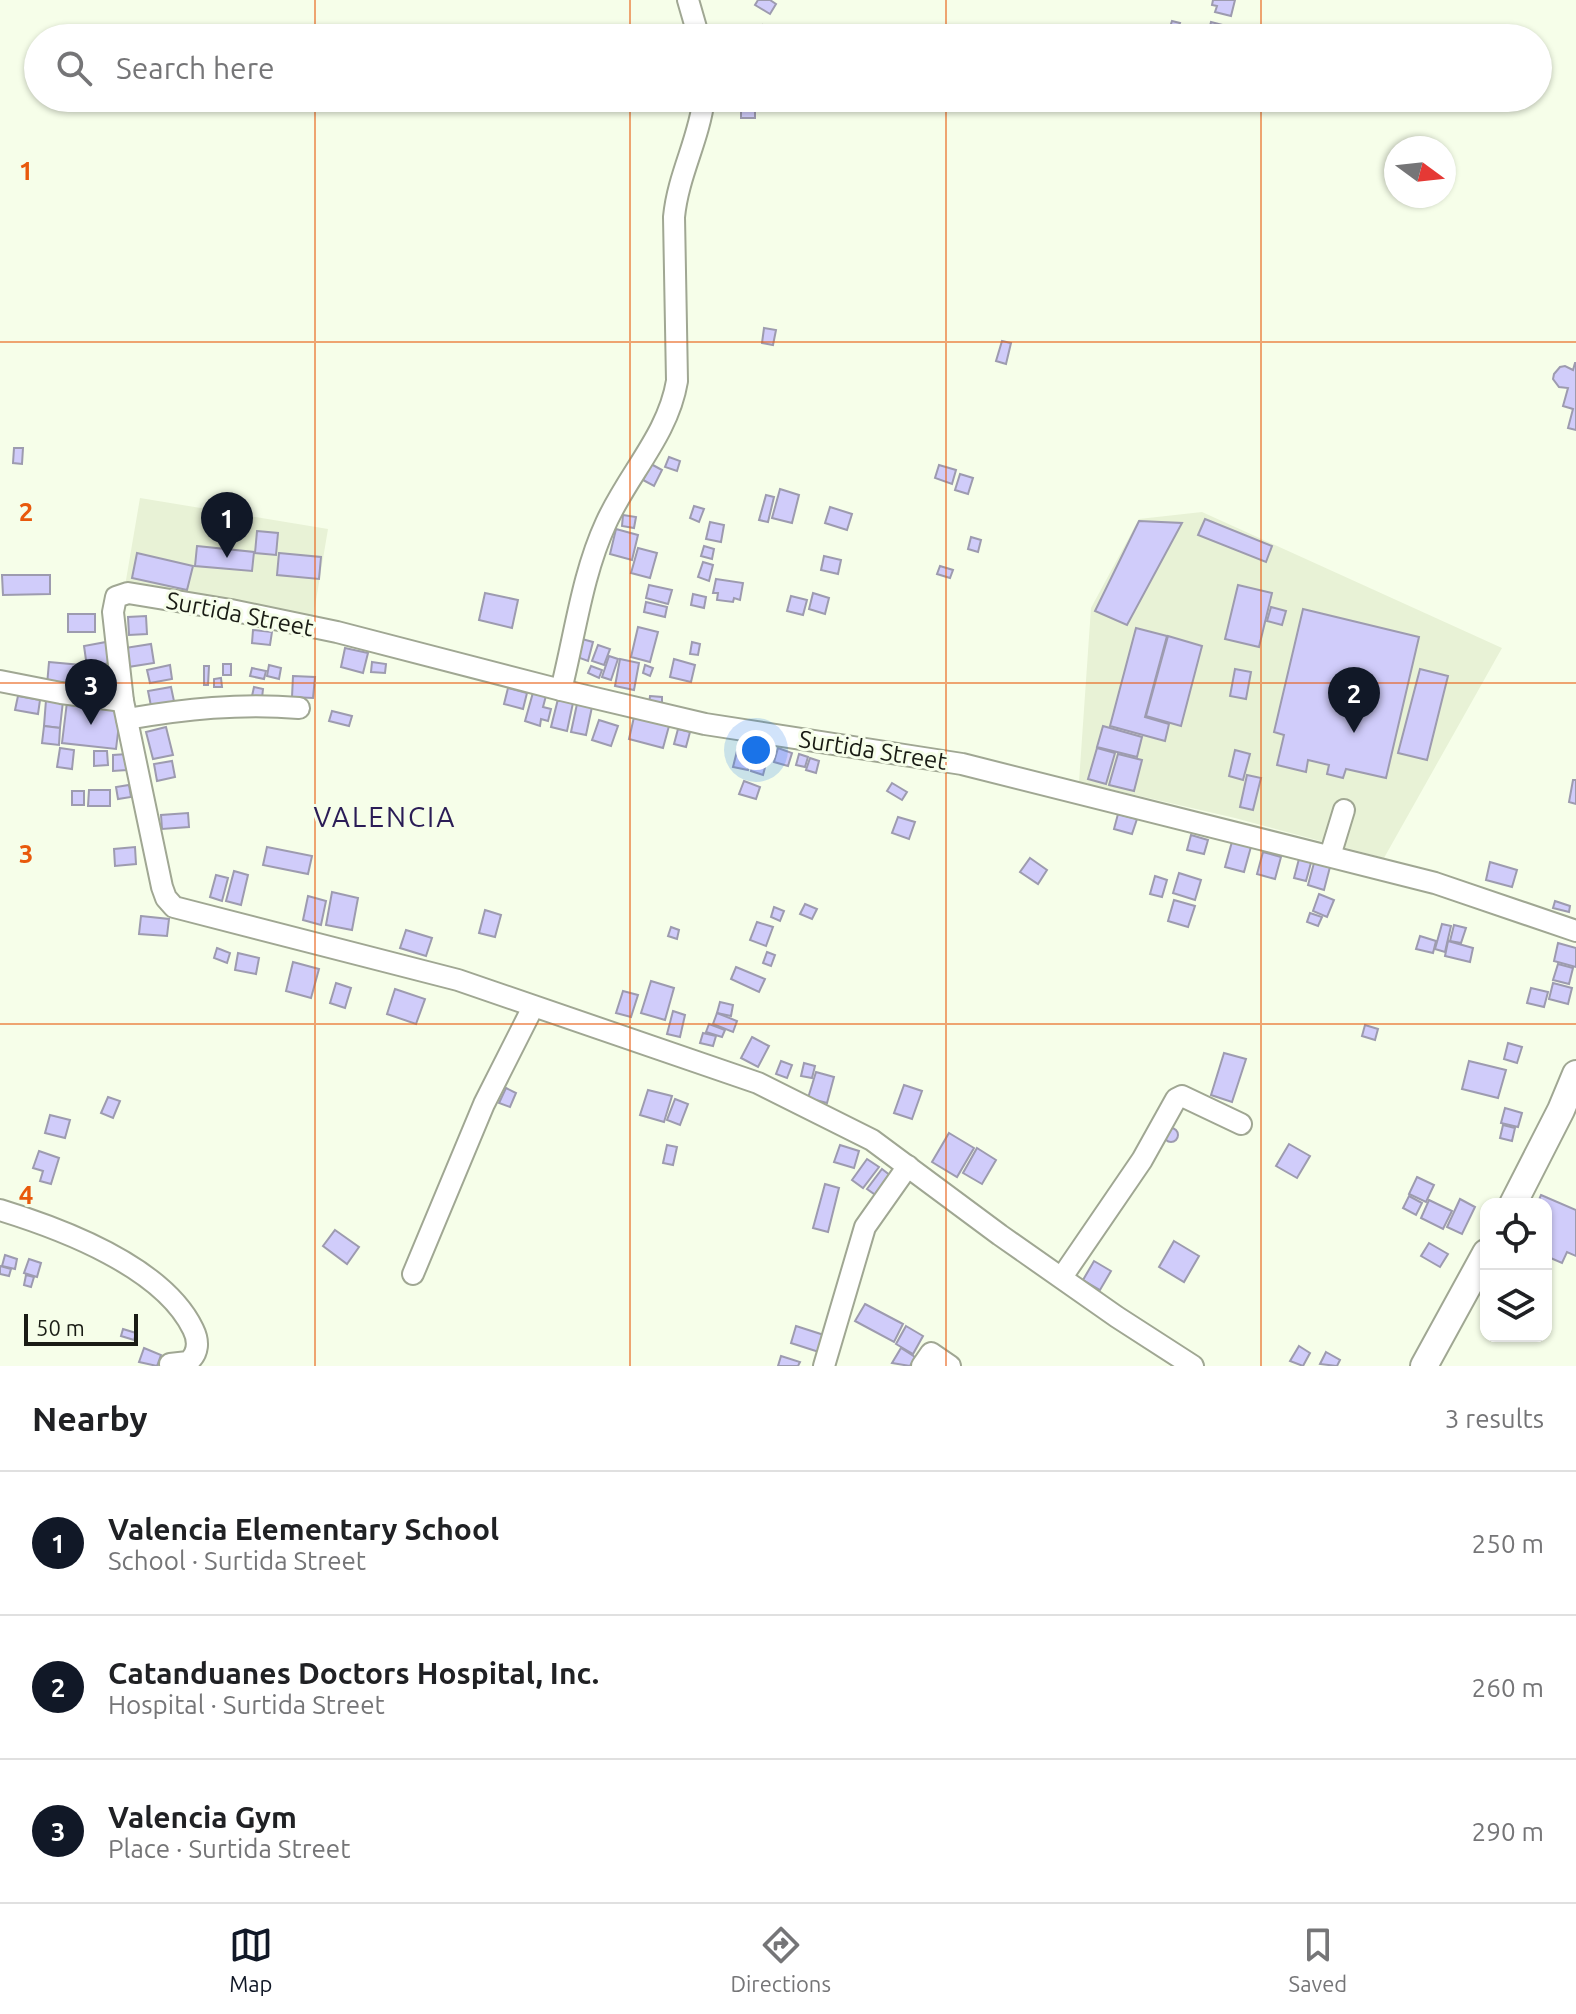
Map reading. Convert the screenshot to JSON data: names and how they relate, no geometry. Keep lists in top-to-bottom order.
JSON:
{
  "streets": {
    "street": ["Surtida Street"]
  },
  "districts": ["VALENCIA"],
  "scale_bar": "50 m",
  "north": "right",
  "page": {
    "search": "Search here",
    "pins": ["1", "3", "2"],
    "scale": "50 m",
    "heading": ["Nearby", "3 results"],
    "list": [
      {
        "mark": "1",
        "name": "Valencia Elementary School",
        "note": "School · Surtida Street",
        "value": "250 m"
      },
      {
        "mark": "2",
        "name": "Catanduanes Doctors Hospital, Inc.",
        "note": "Hospital · Surtida Street",
        "value": "260 m"
      },
      {
        "mark": "3",
        "name": "Valencia Gym",
        "note": "Place · Surtida Street",
        "value": "290 m"
      }
    ],
    "nav": ["Map", "Directions", "Saved"]
  },
  "grid": {
    "rows": [
      "1",
      "2",
      "3",
      "4"
    ]
  }
}
